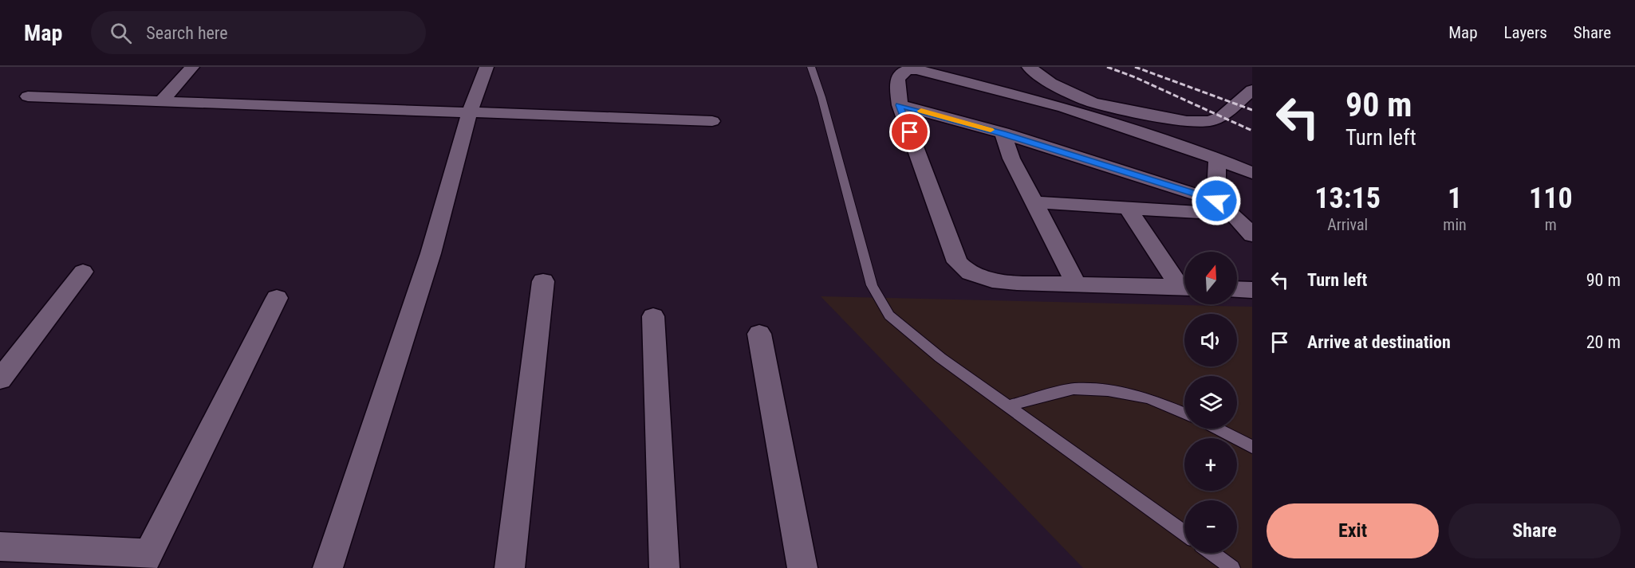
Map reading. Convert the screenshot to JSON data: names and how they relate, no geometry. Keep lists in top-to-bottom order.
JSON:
{
  "north": "top",
  "page": {
    "header": "Map",
    "search": "Search here",
    "nav": ["Map", "Layers", "Share"],
    "turn": ["90 m", "Turn left"],
    "eta": [
      "13:15",
      "Arrival",
      "1",
      "min",
      "110",
      "m"
    ],
    "list": [
      {
        "name": "Turn left",
        "value": "90 m"
      },
      {
        "name": "Arrive at destination",
        "value": "20 m"
      }
    ],
    "map_buttons": ["+", "−"],
    "buttons": ["Exit", "Share"]
  }
}
